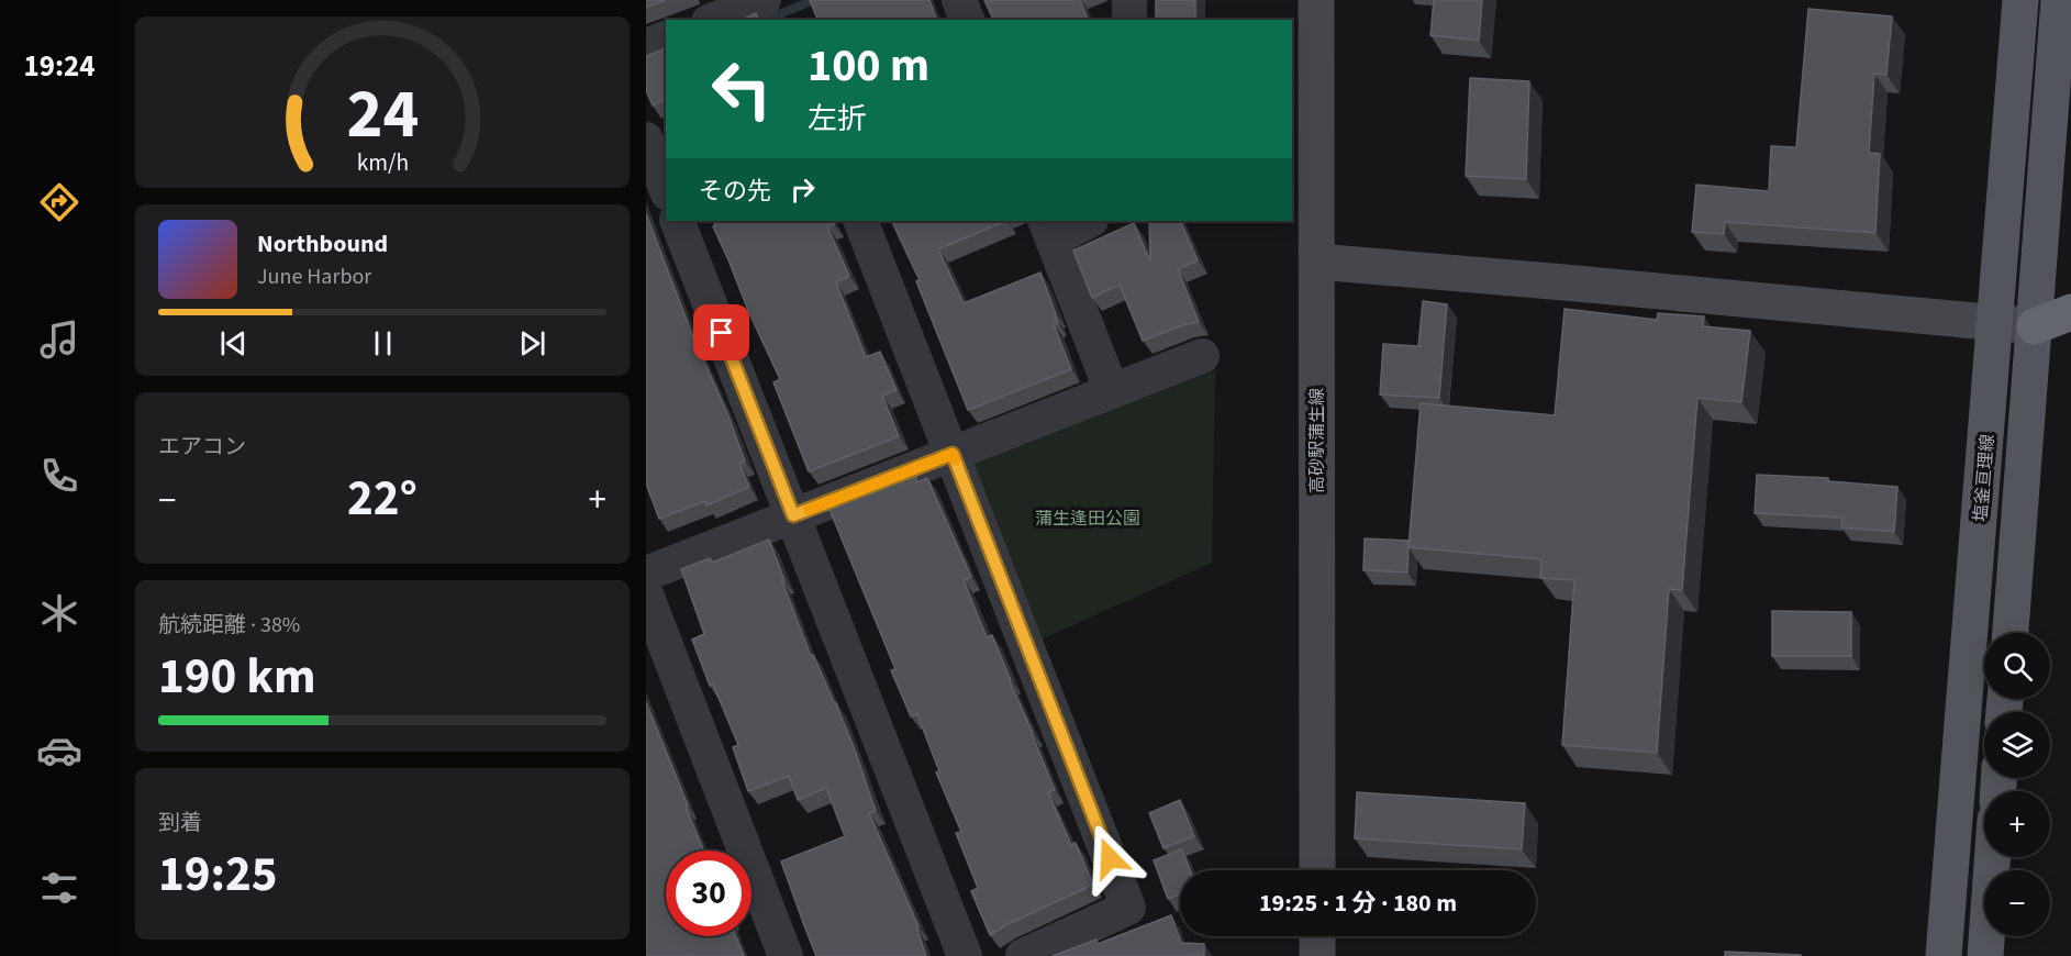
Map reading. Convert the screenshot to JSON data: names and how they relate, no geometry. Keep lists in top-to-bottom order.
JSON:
{
  "streets": {
    "main road": ["塩釜亘理線"],
    "street": ["高砂駅蒲生線"]
  },
  "parks": ["蒲生逢田公園"],
  "page": {
    "tabs": "19:24",
    "turn": ["100 m", "左折"],
    "then": "その先",
    "song": ["Northbound", "June Harbor"],
    "tile": [
      "エアコン",
      ["航続距離 · 38%", "190 km"],
      ["到着", "19:25"]
    ],
    "heat": ["−", "22°", "+"],
    "map_buttons": ["+", "−"],
    "limit": "30",
    "trip": "19:25 · 1 分 · 180 m",
    "gauge": ["24", "km/h"]
  }
}
